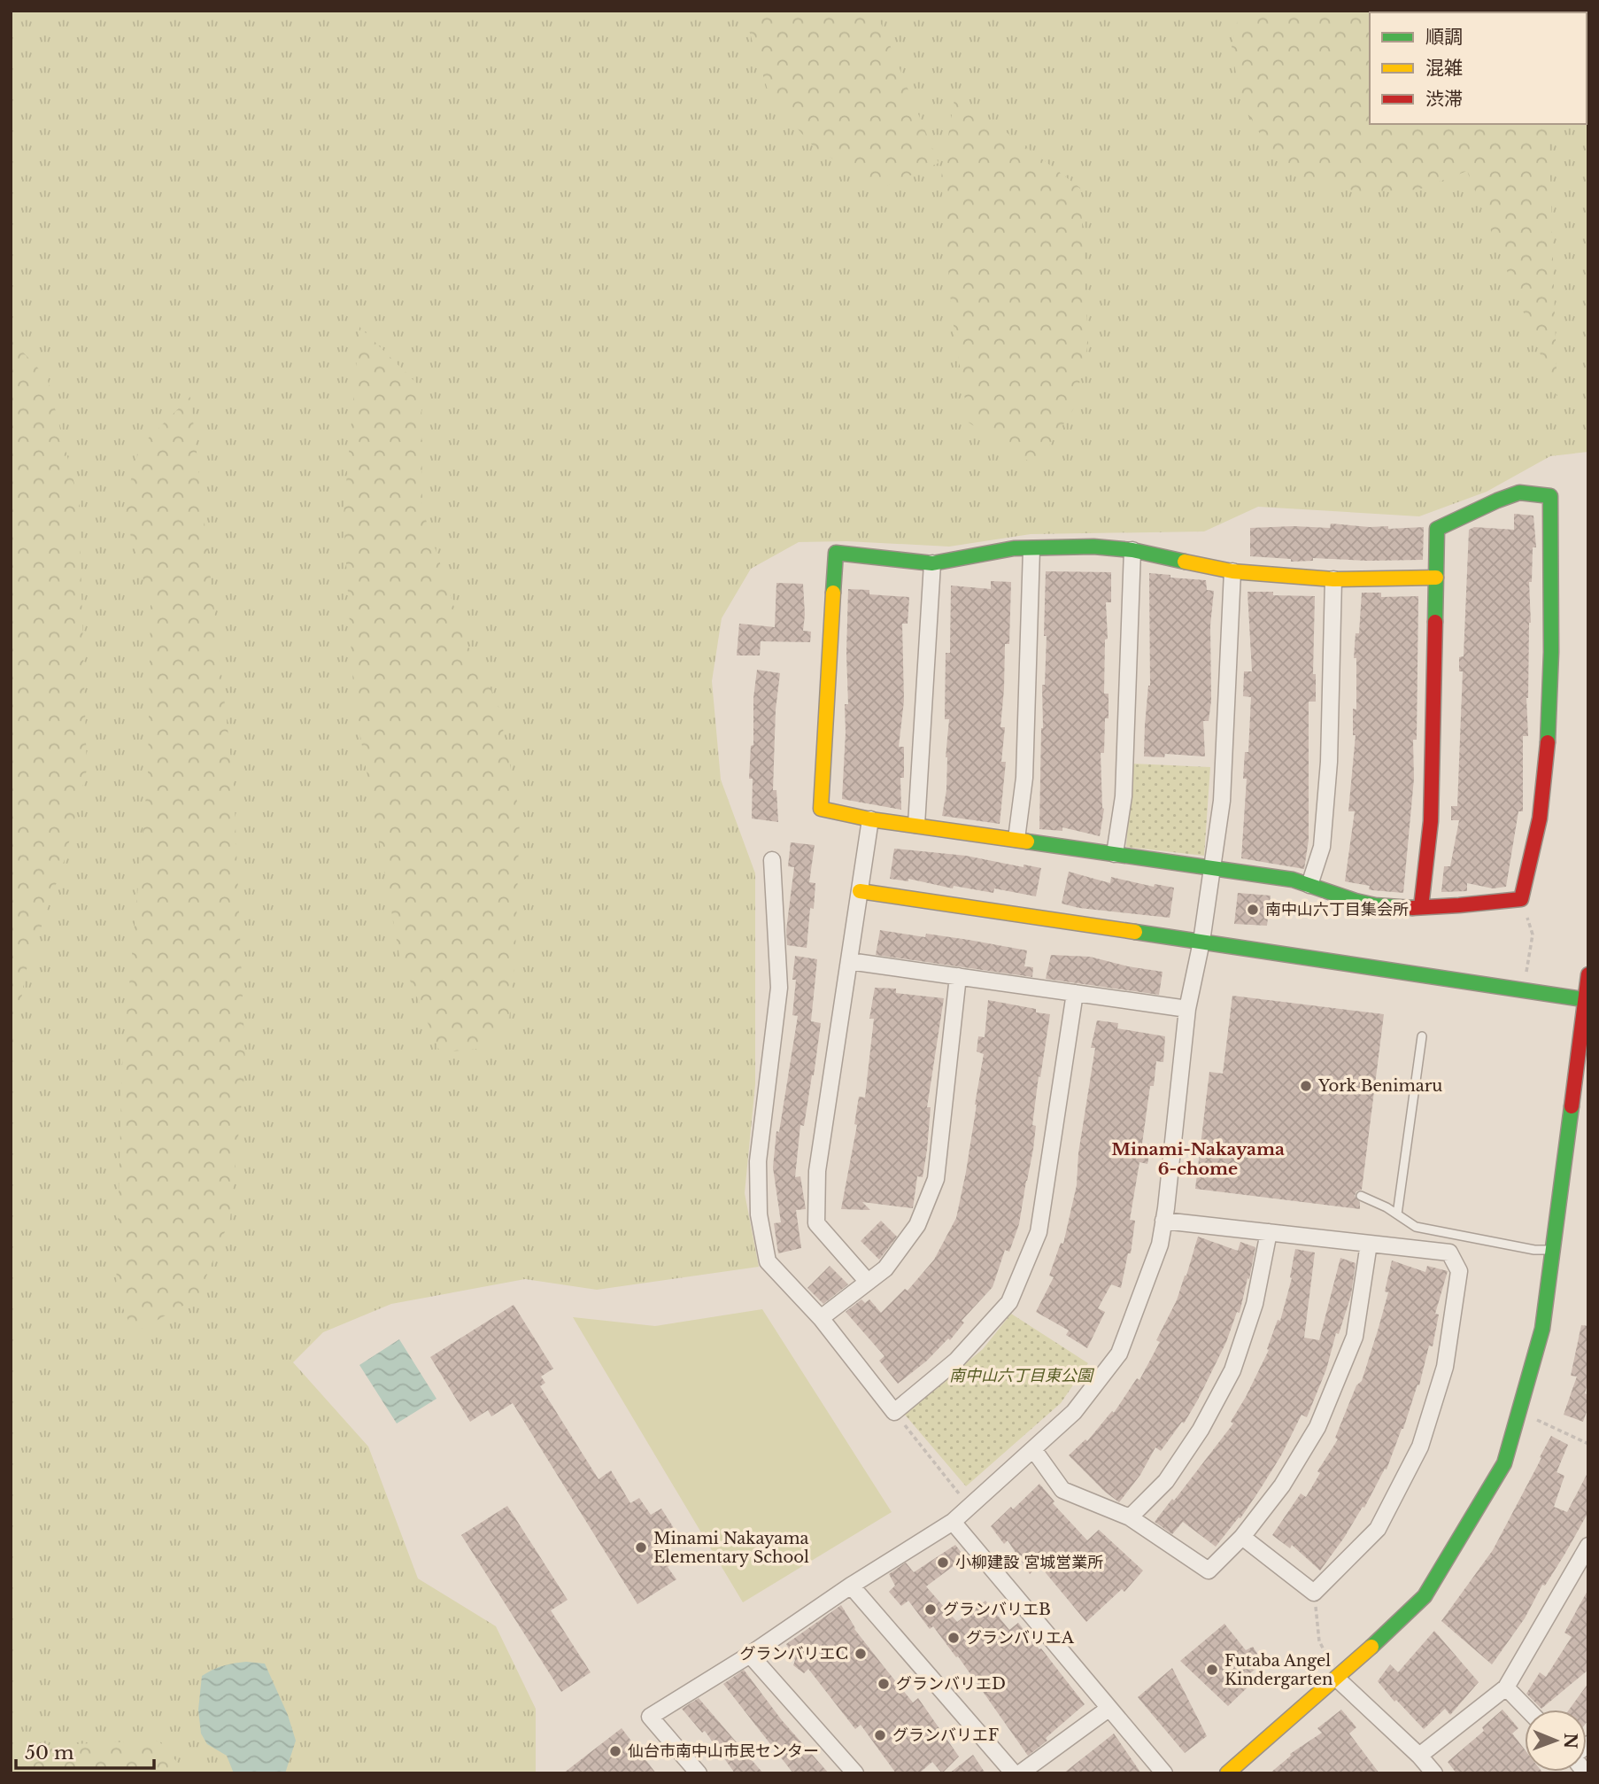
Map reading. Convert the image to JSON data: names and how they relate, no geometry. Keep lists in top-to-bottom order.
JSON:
{
  "districts": ["Minami-Nakayama 6-chome"],
  "parks": ["南中山六丁目東公園"],
  "places": [
    "南中山六丁目集会所",
    "York Benimaru",
    "Minami Nakayama Elementary School",
    "小柳建設 宮城営業所",
    "グランバリエB",
    "グランバリエA",
    "グランバリエC",
    "Futaba Angel Kindergarten",
    "グランバリエD",
    "グランバリエF",
    "仙台市南中山市民センター"
  ],
  "legend": ["順調", "混雑", "渋滞"],
  "scale_bar": "50 m",
  "north": "right"
}
